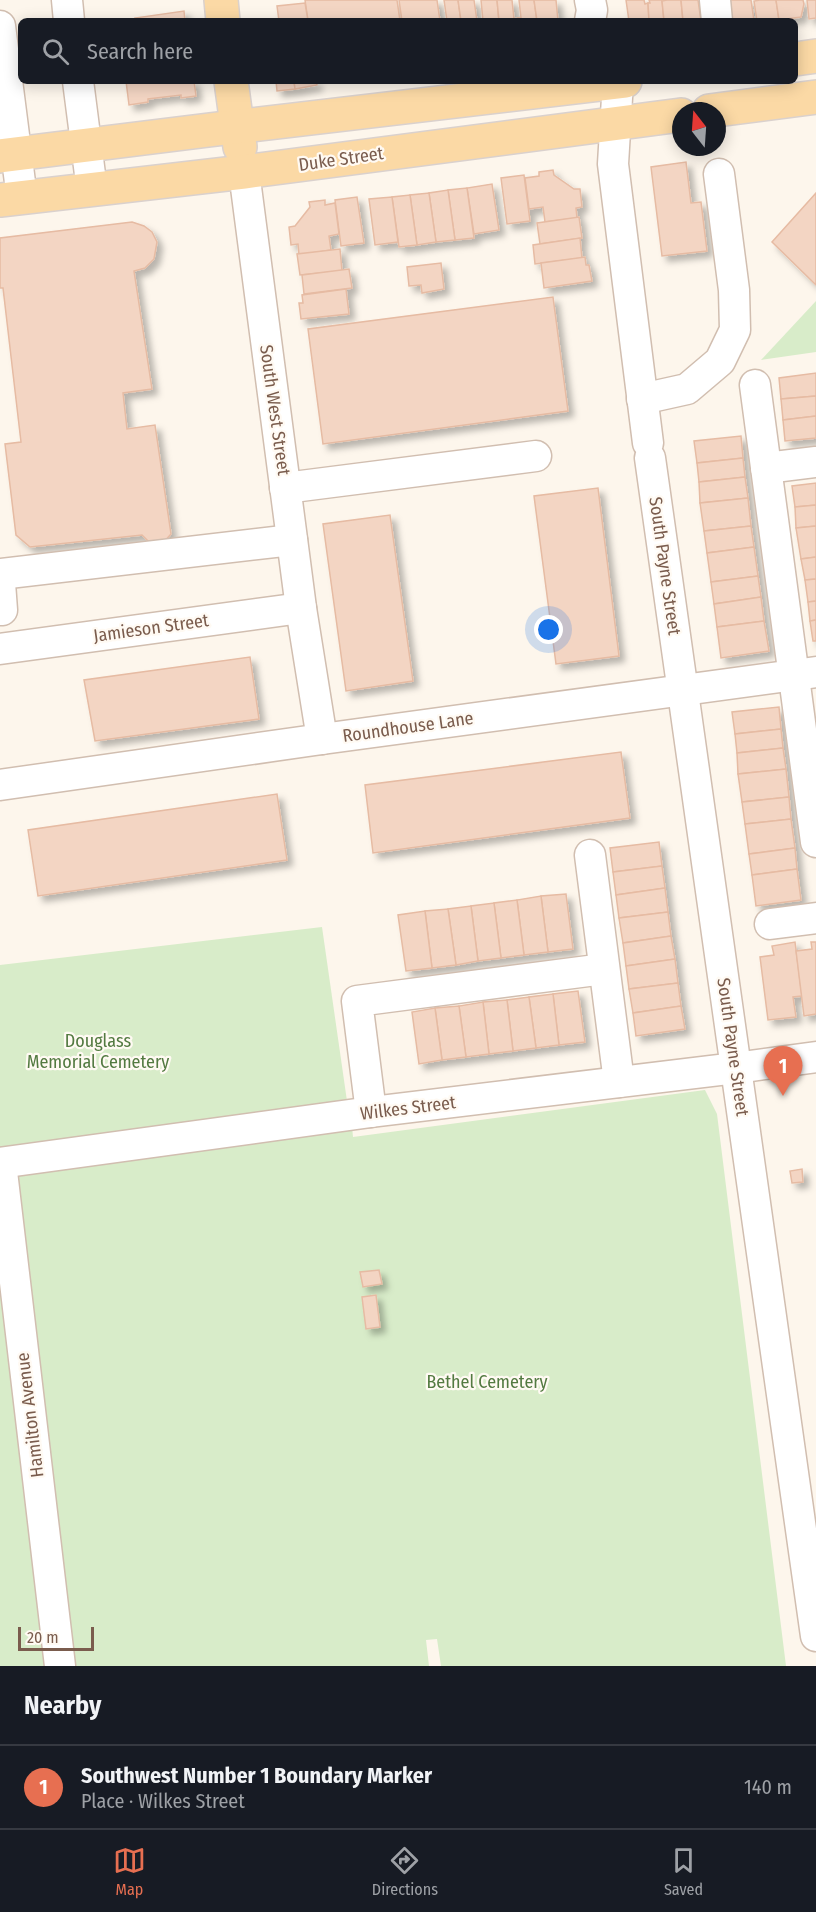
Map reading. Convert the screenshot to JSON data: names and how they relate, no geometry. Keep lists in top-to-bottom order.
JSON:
{
  "streets": {
    "main road": ["Duke Street", "South West Street"],
    "street": [
      "South Payne Street",
      "Jamieson Street",
      "Roundhouse Lane",
      "Wilkes Street",
      "Hamilton Avenue"
    ]
  },
  "crossings": [
    ["Duke Street", "South West Street"],
    ["Duke Street", "South Payne Street"],
    ["South West Street", "Jamieson Street"],
    ["South West Street", "Roundhouse Lane"],
    ["South Payne Street", "Roundhouse Lane"],
    ["South Payne Street", "Wilkes Street"],
    ["Wilkes Street", "Hamilton Avenue"]
  ],
  "parks": ["Douglass Memorial Cemetery", "Bethel Cemetery"],
  "scale_bar": "20 m",
  "north": "top",
  "page": {
    "search": "Search here",
    "pins": "1",
    "scale": "20 m",
    "heading": "Nearby",
    "list": [
      {
        "mark": "1",
        "name": "Southwest Number 1 Boundary Marker",
        "note": "Place · Wilkes Street",
        "value": "140 m"
      }
    ],
    "nav": ["Map", "Directions", "Saved"]
  }
}
